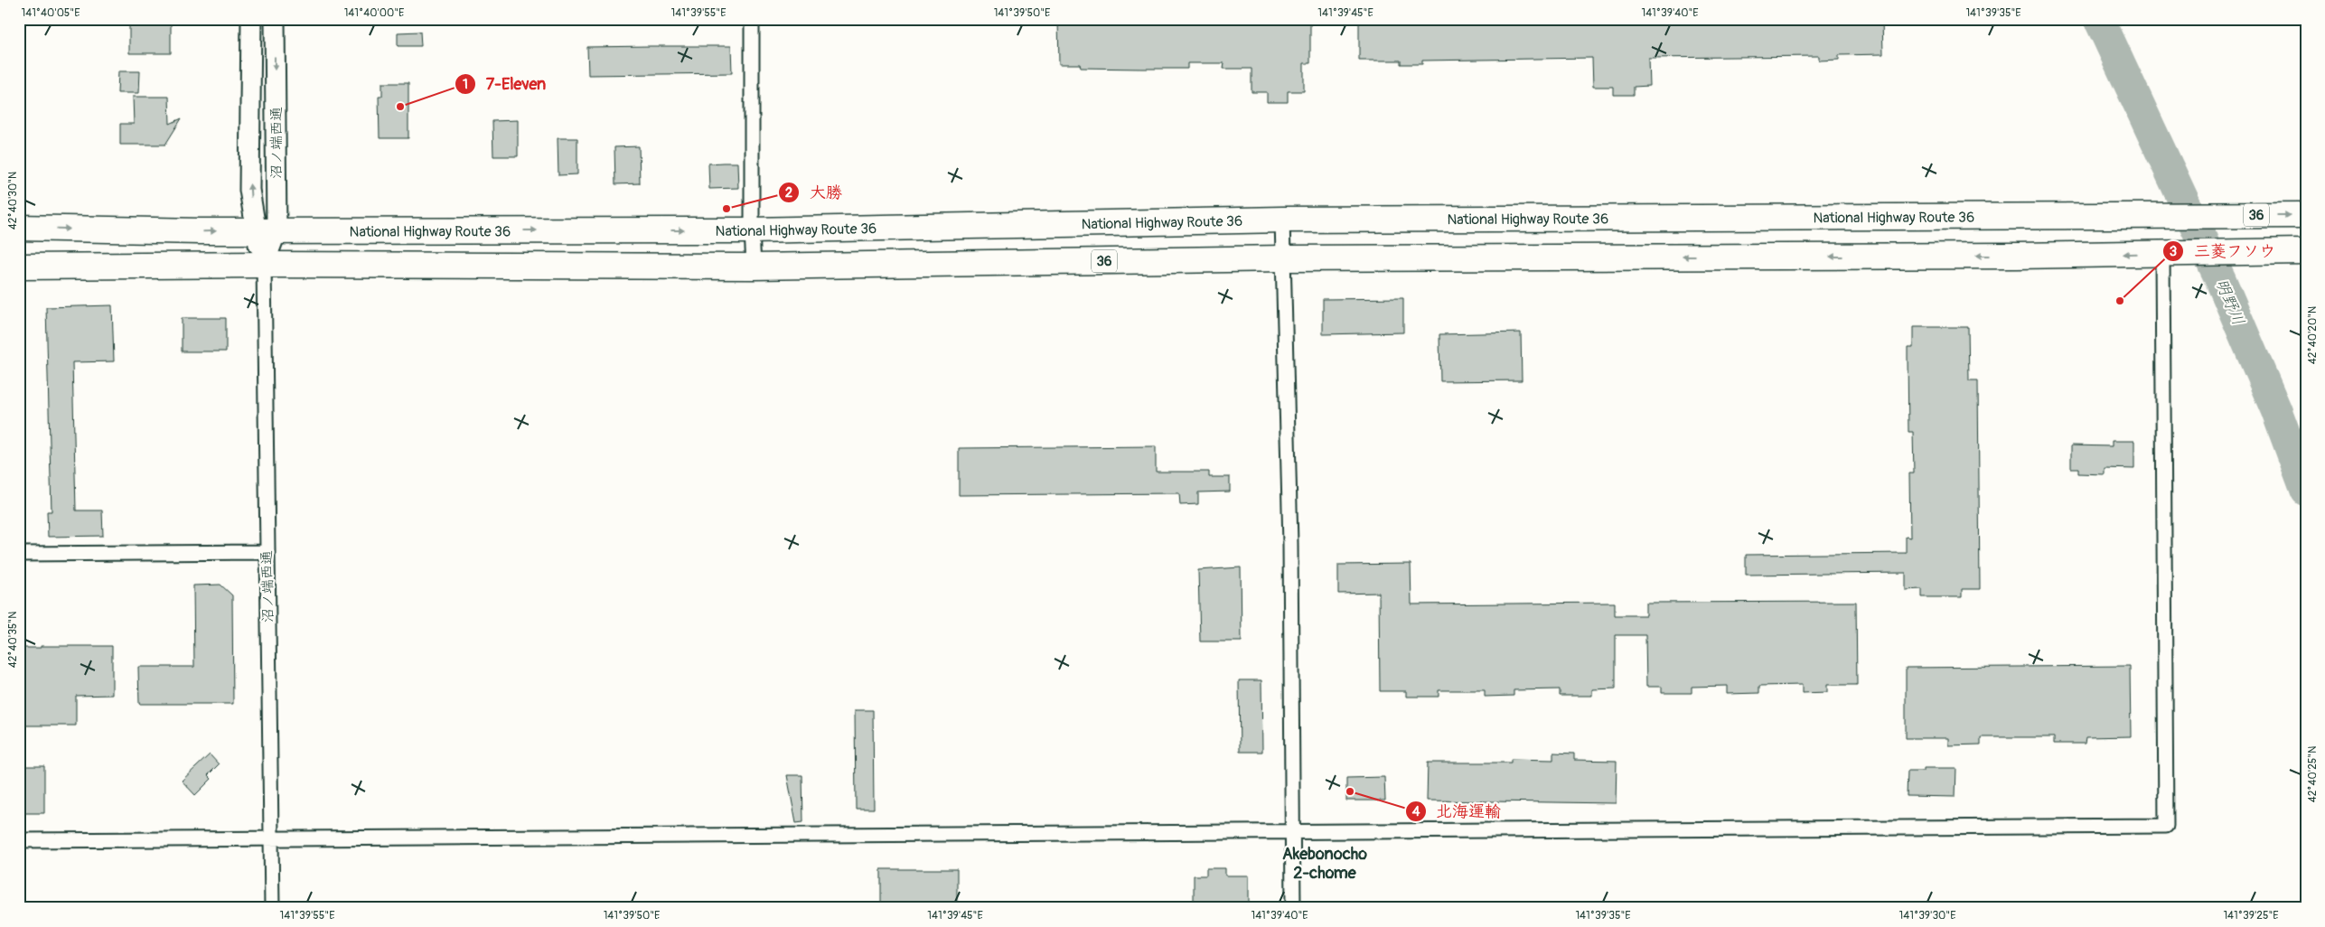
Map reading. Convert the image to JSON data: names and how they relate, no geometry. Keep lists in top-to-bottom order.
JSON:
{
  "streets": {
    "highway": ["36", "National Highway Route 36"],
    "street": ["沼ノ端西通"]
  },
  "crossings": [
    ["沼ノ端西通", "36"],
    ["沼ノ端西通", "National Highway Route 36"]
  ],
  "districts": ["Akebonocho 2-chome"],
  "water": ["明野川"],
  "places": [
    "7-Eleven",
    "大勝",
    "三菱フソウ",
    "北海運輸"
  ],
  "coordinates": [
    "141°40'05\"E",
    "141°40'00\"E",
    "141°39'55\"E",
    "141°39'50\"E",
    "141°39'45\"E",
    "141°39'40\"E",
    "141°39'35\"E",
    "42°40'30\"N",
    "42°40'20\"N",
    "42°40'35\"N",
    "42°40'25\"N",
    "141°39'30\"E",
    "141°39'25\"E"
  ]
}
